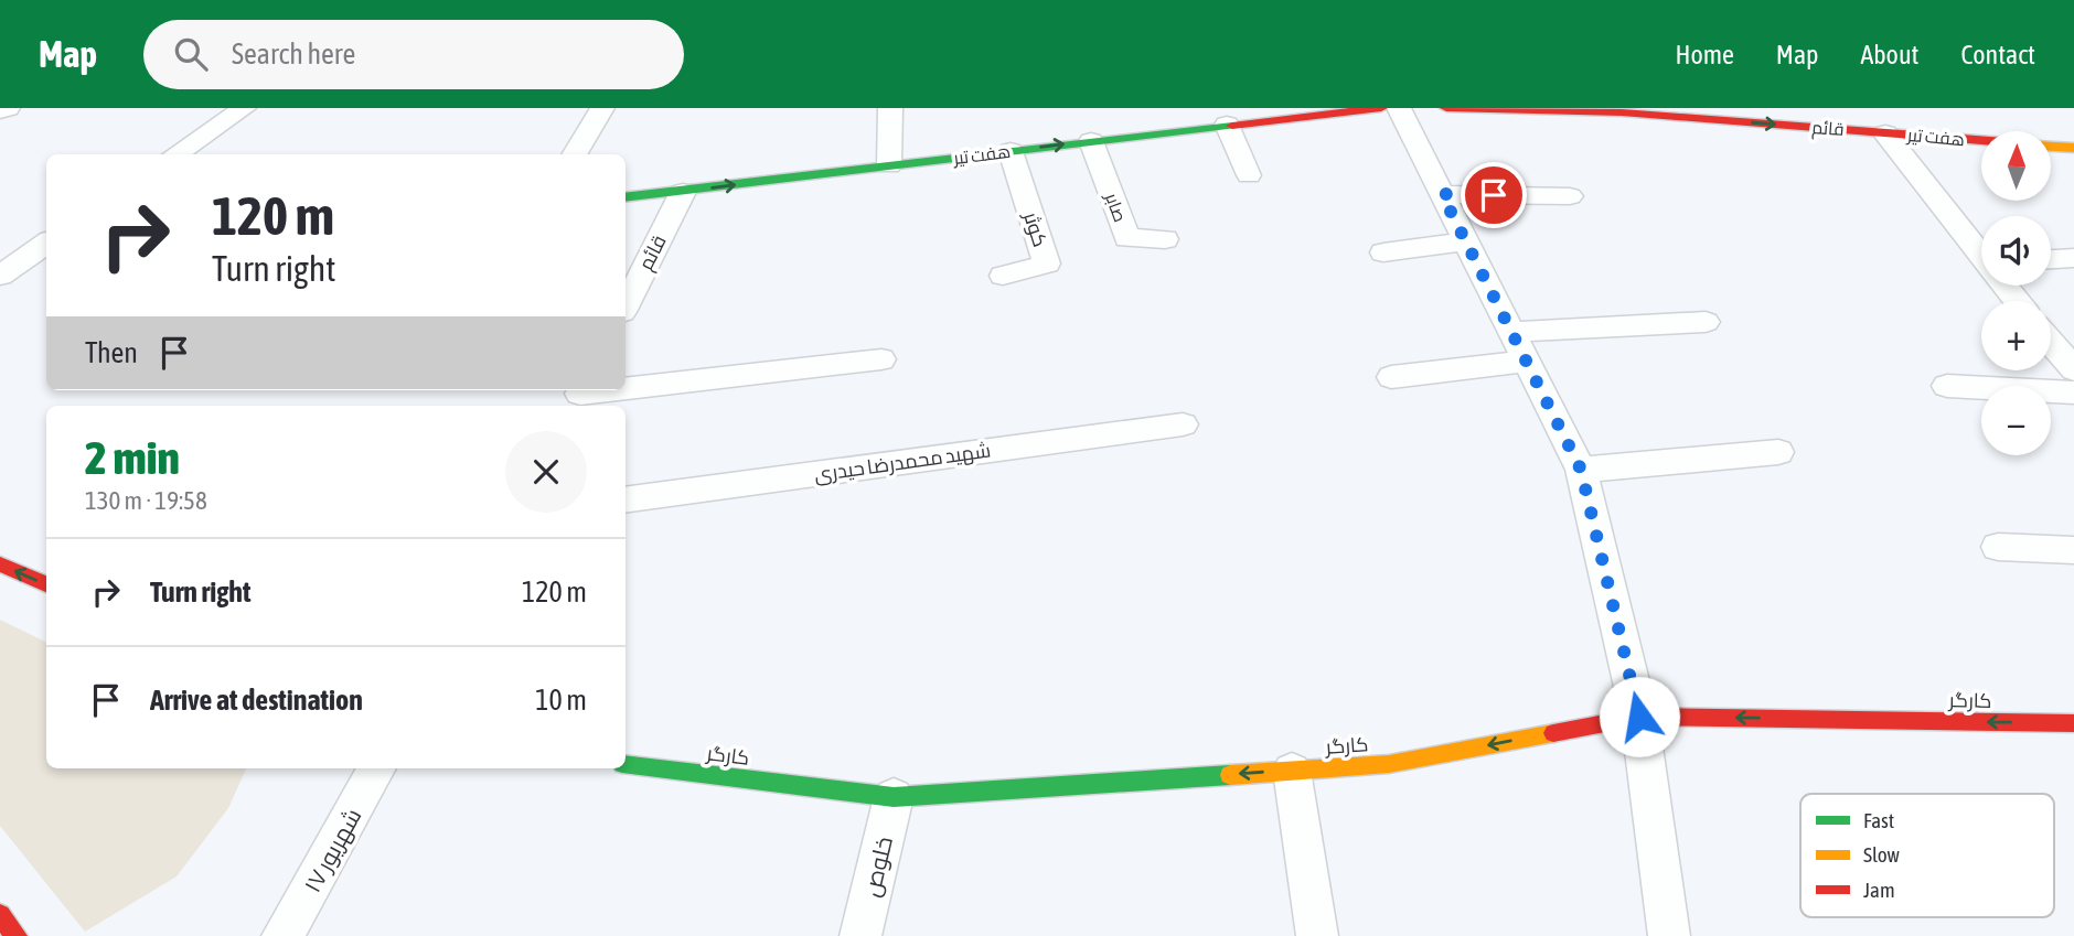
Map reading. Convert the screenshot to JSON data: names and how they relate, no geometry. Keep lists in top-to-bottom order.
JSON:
{
  "streets": {
    "street": [
      "قائم",
      "هفت تیر",
      "صابر",
      "کوثر",
      "شهید محمدرضا حیدری",
      "کارگر",
      "۱۷ شهریور",
      "خلوص"
    ]
  },
  "crossings": [
    ["قائم", "هفت تیر"],
    ["هفت تیر", "صابر"],
    ["هفت تیر", "کوثر"],
    ["کارگر", "خلوص"]
  ],
  "one_way": ["قائم", "کارگر"],
  "legend": ["Fast", "Slow", "Jam"],
  "north": "top",
  "page": {
    "header": "Map",
    "search": "Search here",
    "nav": [
      "Home",
      "Map",
      "About",
      "Contact"
    ],
    "map_buttons": ["+", "−"],
    "turn": ["120 m", "Turn right"],
    "then": "Then",
    "heading": ["2 min", "130 m · 19:58"],
    "list": [
      {
        "name": "Turn right",
        "value": "120 m"
      },
      {
        "name": "Arrive at destination",
        "value": "10 m"
      }
    ]
  }
}
